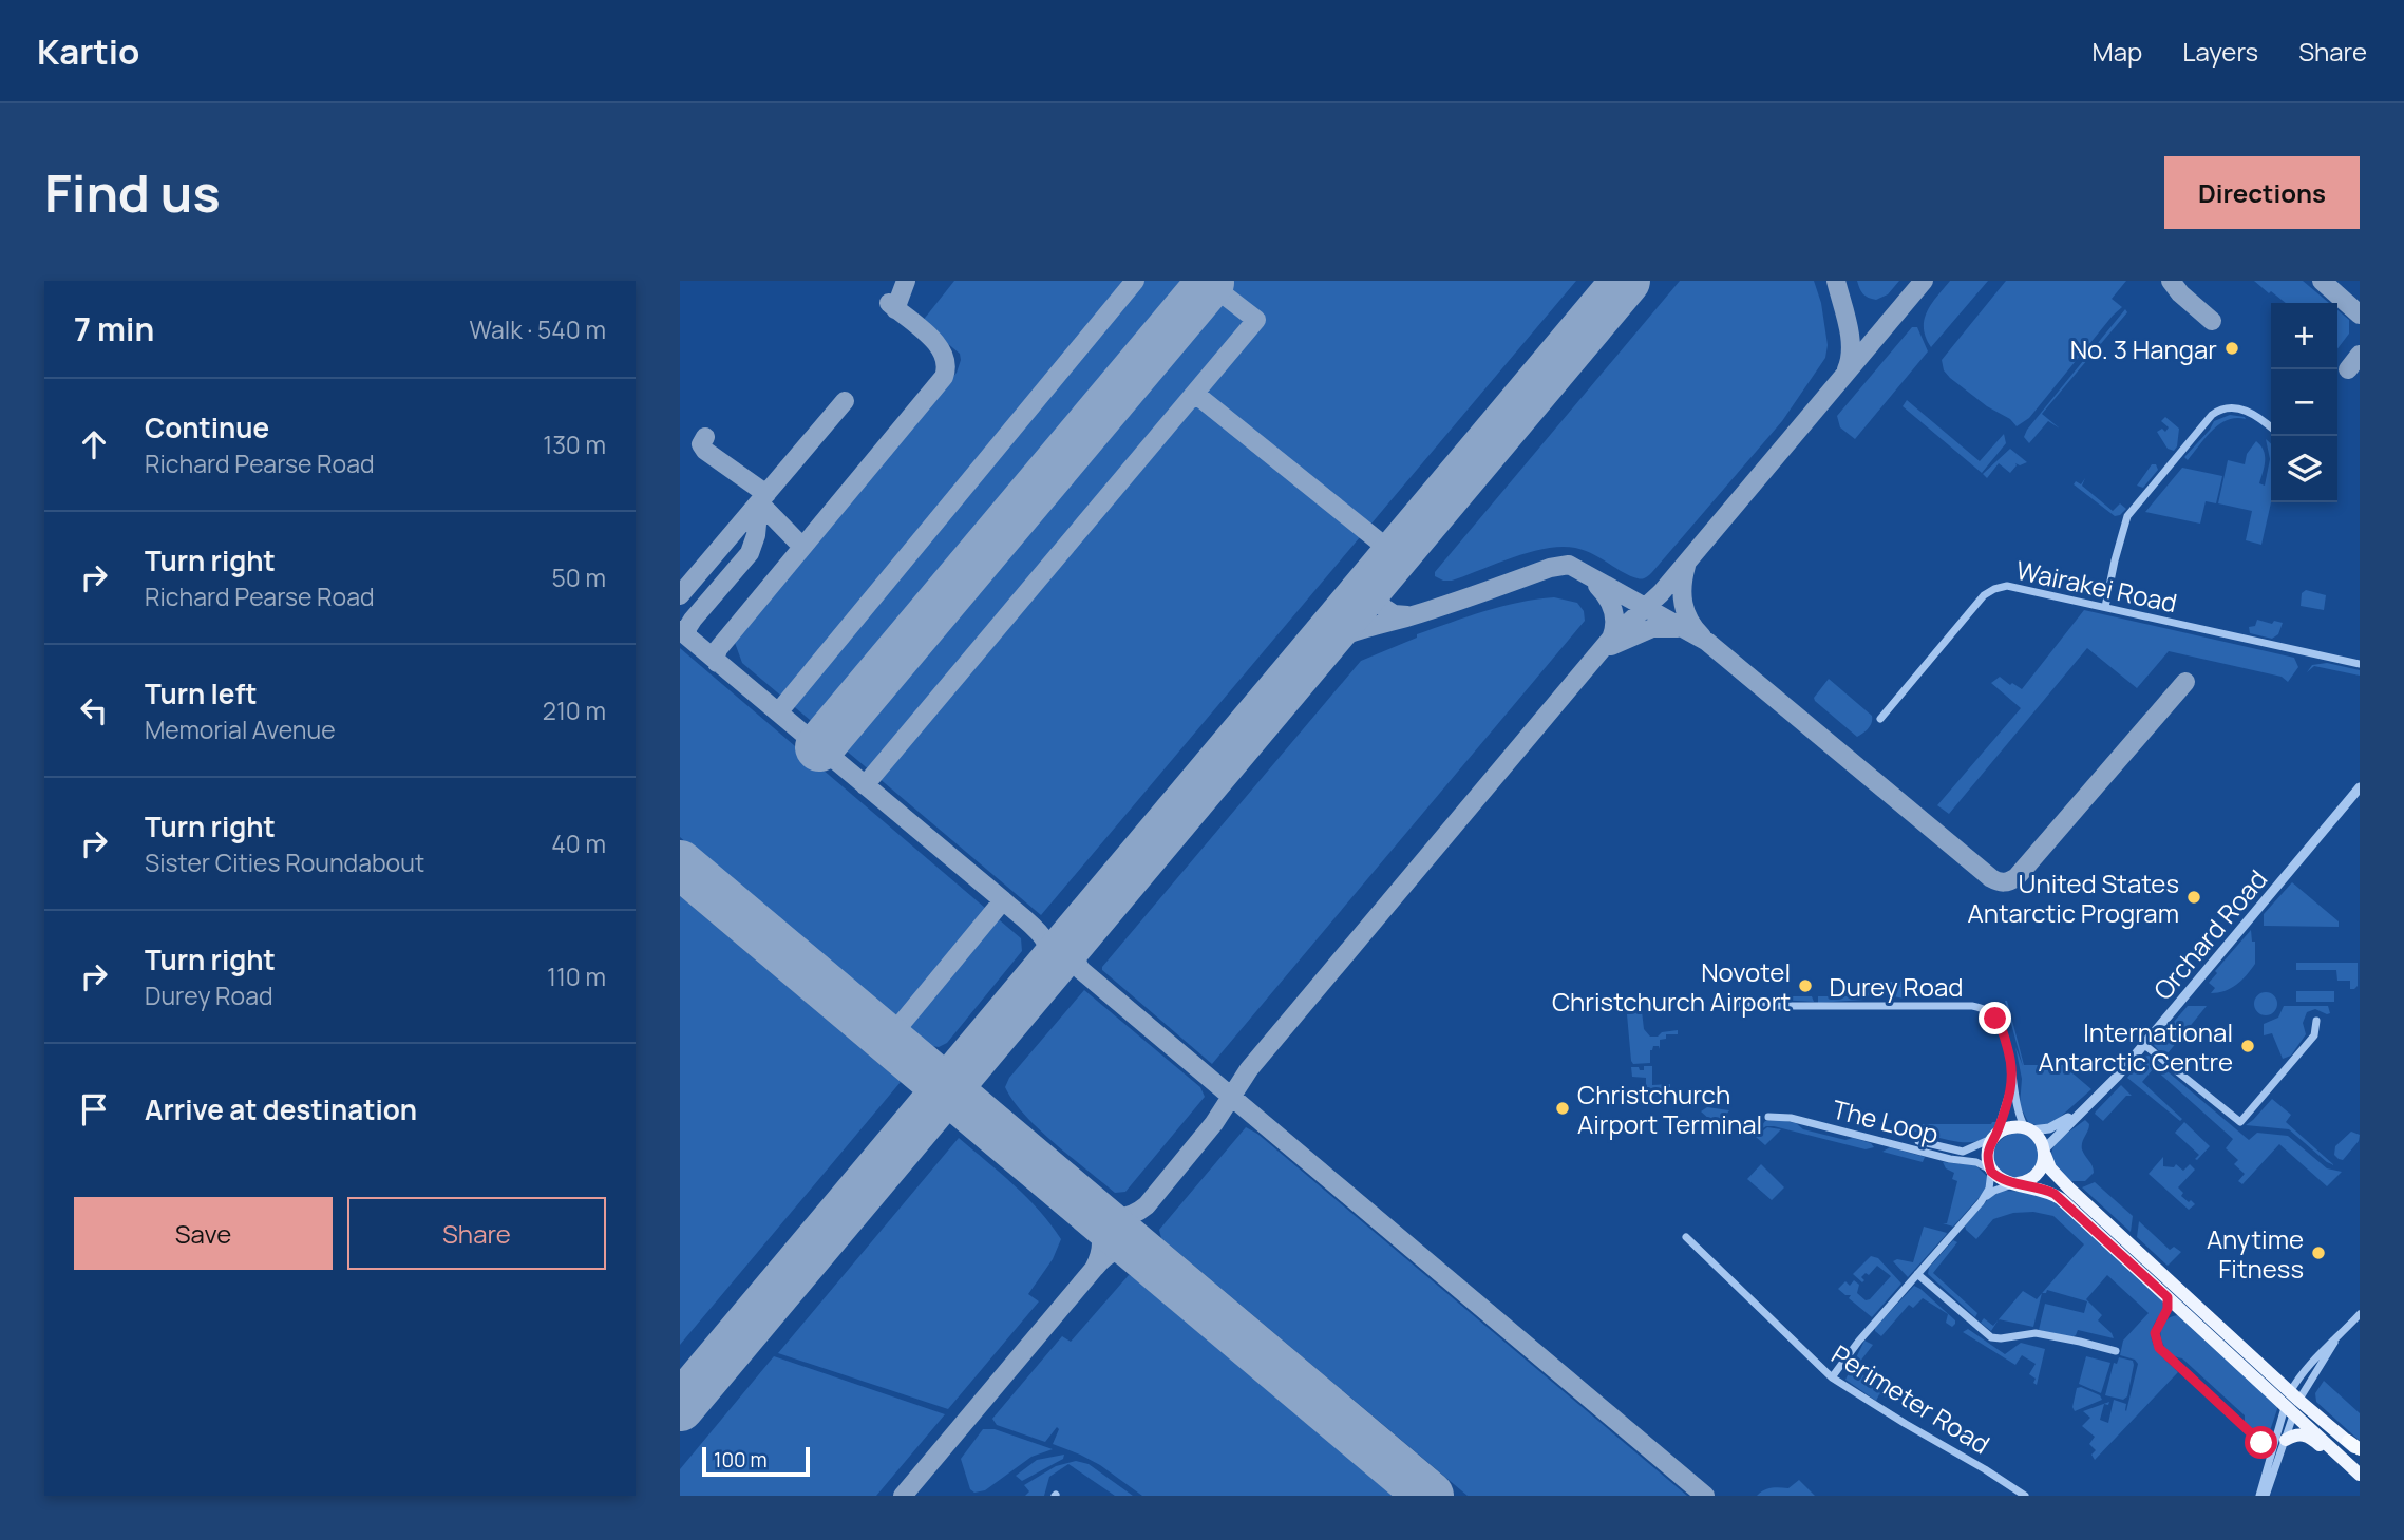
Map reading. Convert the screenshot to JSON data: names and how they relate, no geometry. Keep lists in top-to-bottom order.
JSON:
{
  "streets": {
    "street": [
      "Wairakei Road",
      "Orchard Road",
      "Durey Road",
      "The Loop",
      "Perimeter Road"
    ]
  },
  "crossings": [
    ["Orchard Road", "Durey Road"],
    ["Orchard Road", "The Loop"],
    ["Durey Road", "The Loop"]
  ],
  "places": [
    "No. 3 Hangar",
    "United States Antarctic Program",
    "Novotel Christchurch Airport",
    "International Antarctic Centre",
    "Christchurch Airport Terminal",
    "Anytime Fitness"
  ],
  "scale_bar": "100 m",
  "page": {
    "header": "Kartio",
    "nav": ["Map", "Layers", "Share"],
    "buttons": [
      "Directions",
      ["Save", "Share"]
    ],
    "title": "Find us",
    "heading": ["7 min", "Walk · 540 m"],
    "map_buttons": ["+", "−"],
    "list": [
      ["Continue", "Richard Pearse Road", "130 m"],
      ["Turn right", "Richard Pearse Road", "50 m"],
      ["Turn left", "Memorial Avenue", "210 m"],
      ["Turn right", "Sister Cities Roundabout", "40 m"],
      ["Turn right", "Durey Road", "110 m"],
      "Arrive at destination"
    ],
    "scale": "100 m"
  }
}
